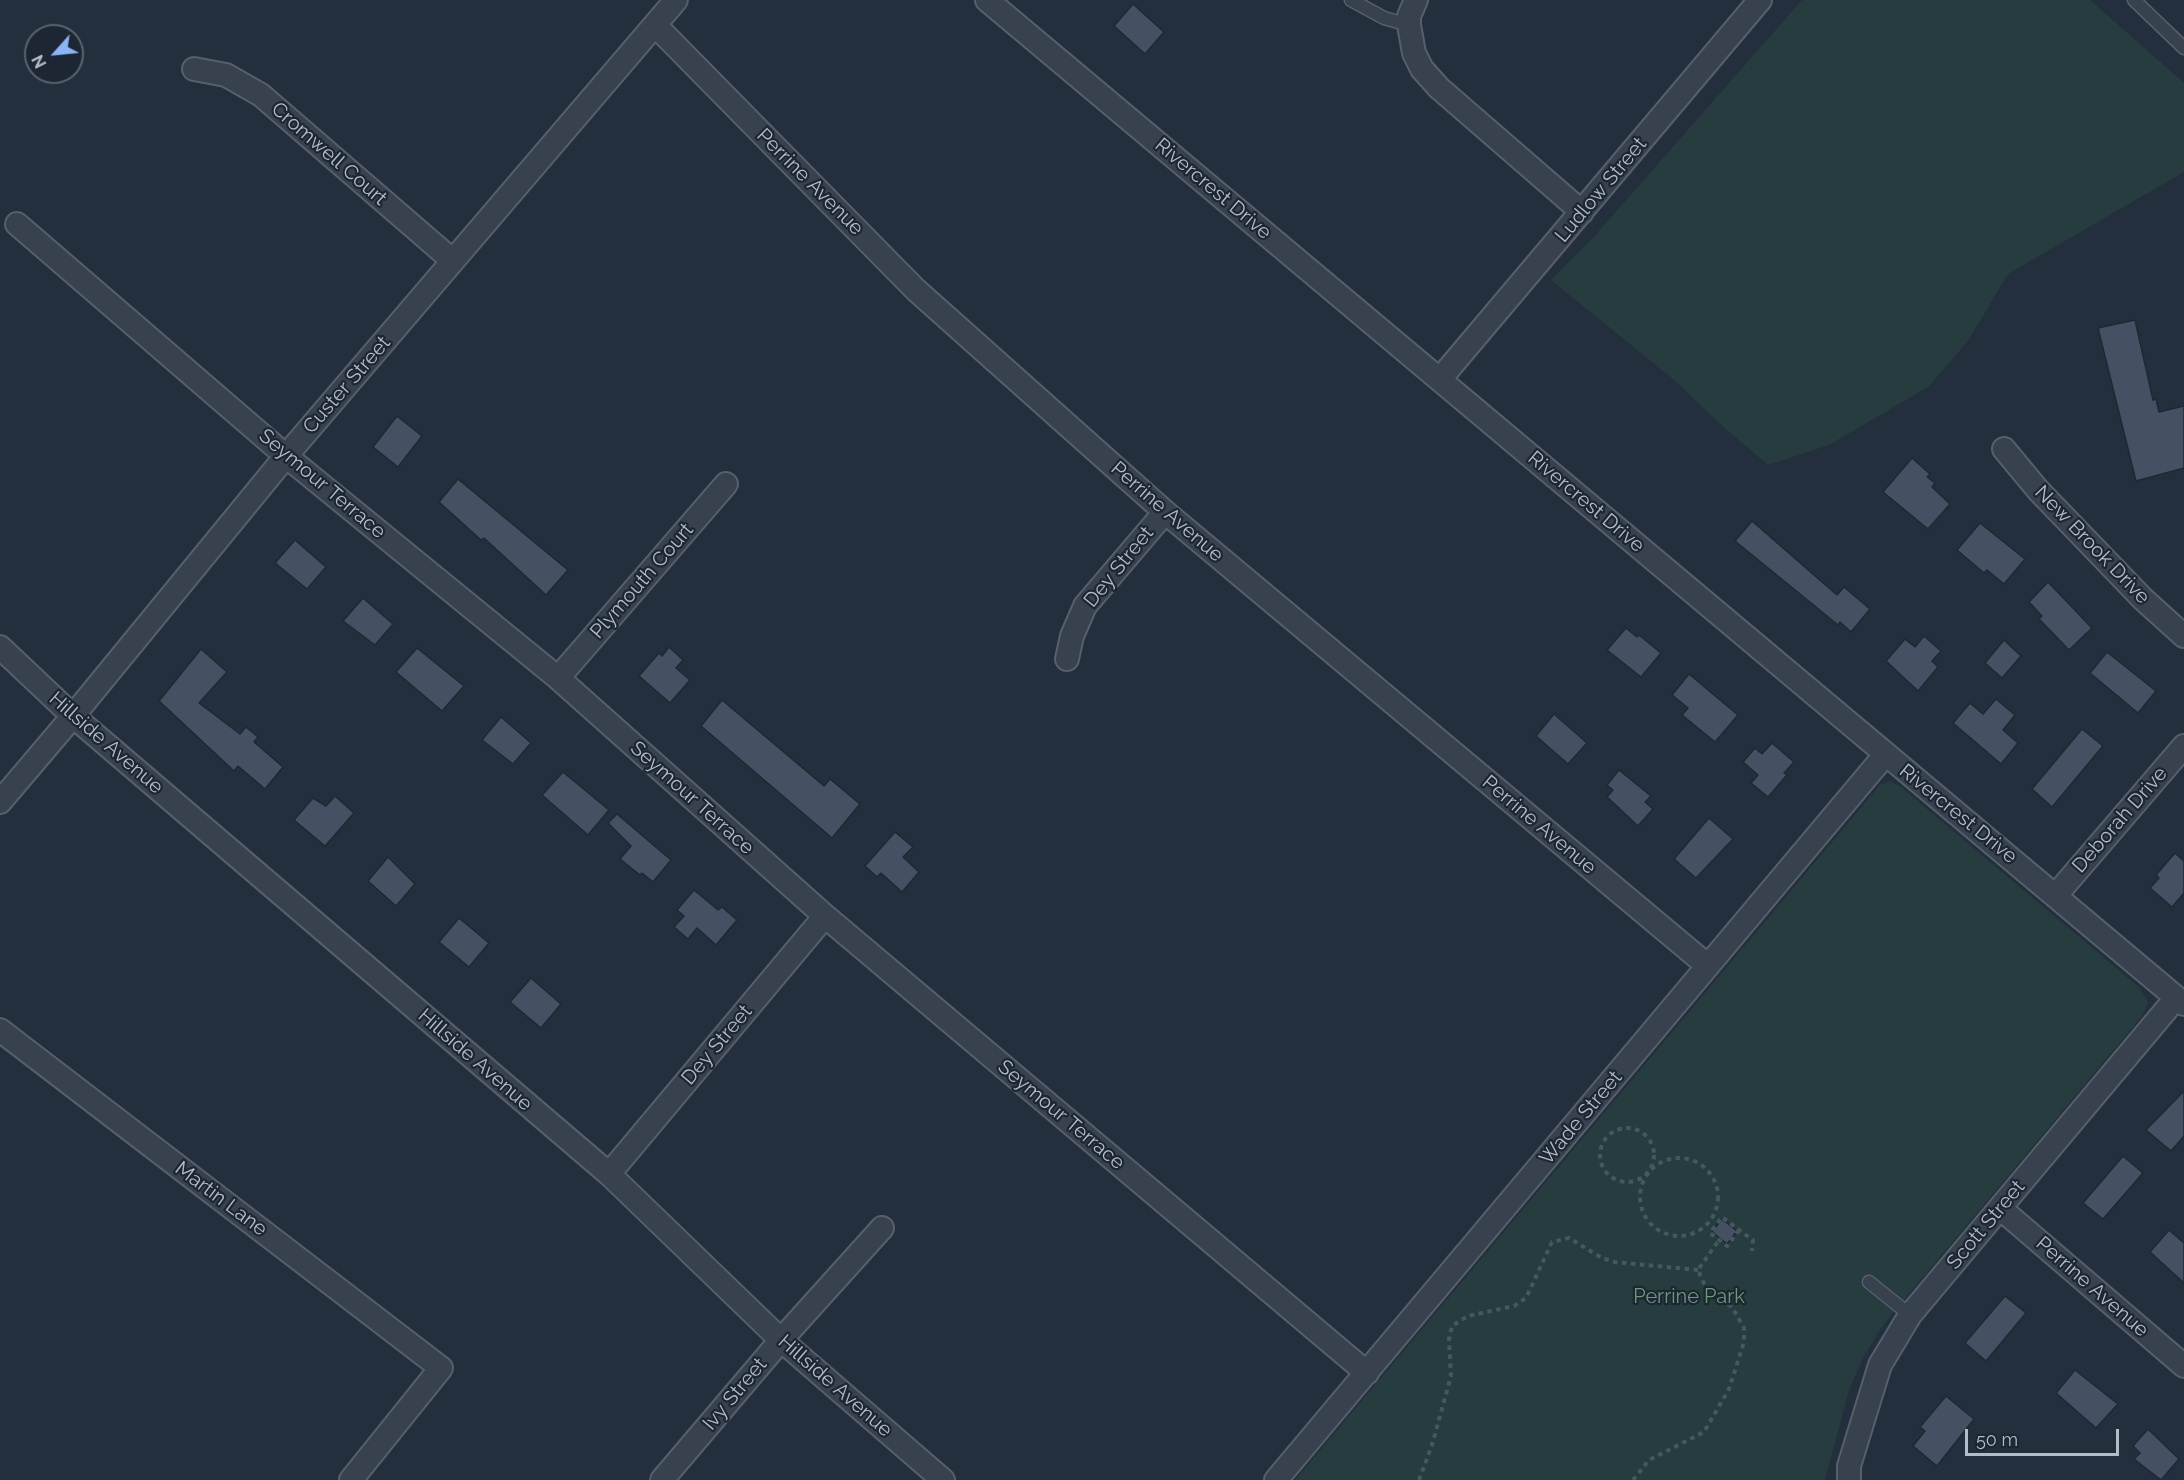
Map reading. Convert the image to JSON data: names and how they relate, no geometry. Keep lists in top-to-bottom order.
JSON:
{
  "streets": {
    "street": [
      "Cromwell Court",
      "Perrine Avenue",
      "Rivercrest Drive",
      "Ludlow Street",
      "Custer Street",
      "Seymour Terrace",
      "New Brook Drive",
      "Dey Street",
      "Plymouth Court",
      "Hillside Avenue",
      "Deborah Drive",
      "Wade Street",
      "Martin Lane",
      "Scott Street",
      "Ivy Street"
    ]
  },
  "crossings": [
    ["Cromwell Court", "Custer Street"],
    ["Perrine Avenue", "Custer Street"],
    ["Perrine Avenue", "Dey Street"],
    ["Perrine Avenue", "Wade Street"],
    ["Perrine Avenue", "Scott Street"],
    ["Rivercrest Drive", "Ludlow Street"],
    ["Rivercrest Drive", "Deborah Drive"],
    ["Rivercrest Drive", "Wade Street"],
    ["Rivercrest Drive", "Scott Street"],
    ["Custer Street", "Seymour Terrace"],
    ["Custer Street", "Hillside Avenue"],
    ["Seymour Terrace", "Dey Street"],
    ["Seymour Terrace", "Plymouth Court"],
    ["Seymour Terrace", "Wade Street"],
    ["Dey Street", "Hillside Avenue"],
    ["Hillside Avenue", "Ivy Street"]
  ],
  "parks": ["Perrine Park"],
  "scale_bar": "50 m",
  "north": "bottom left"
}
